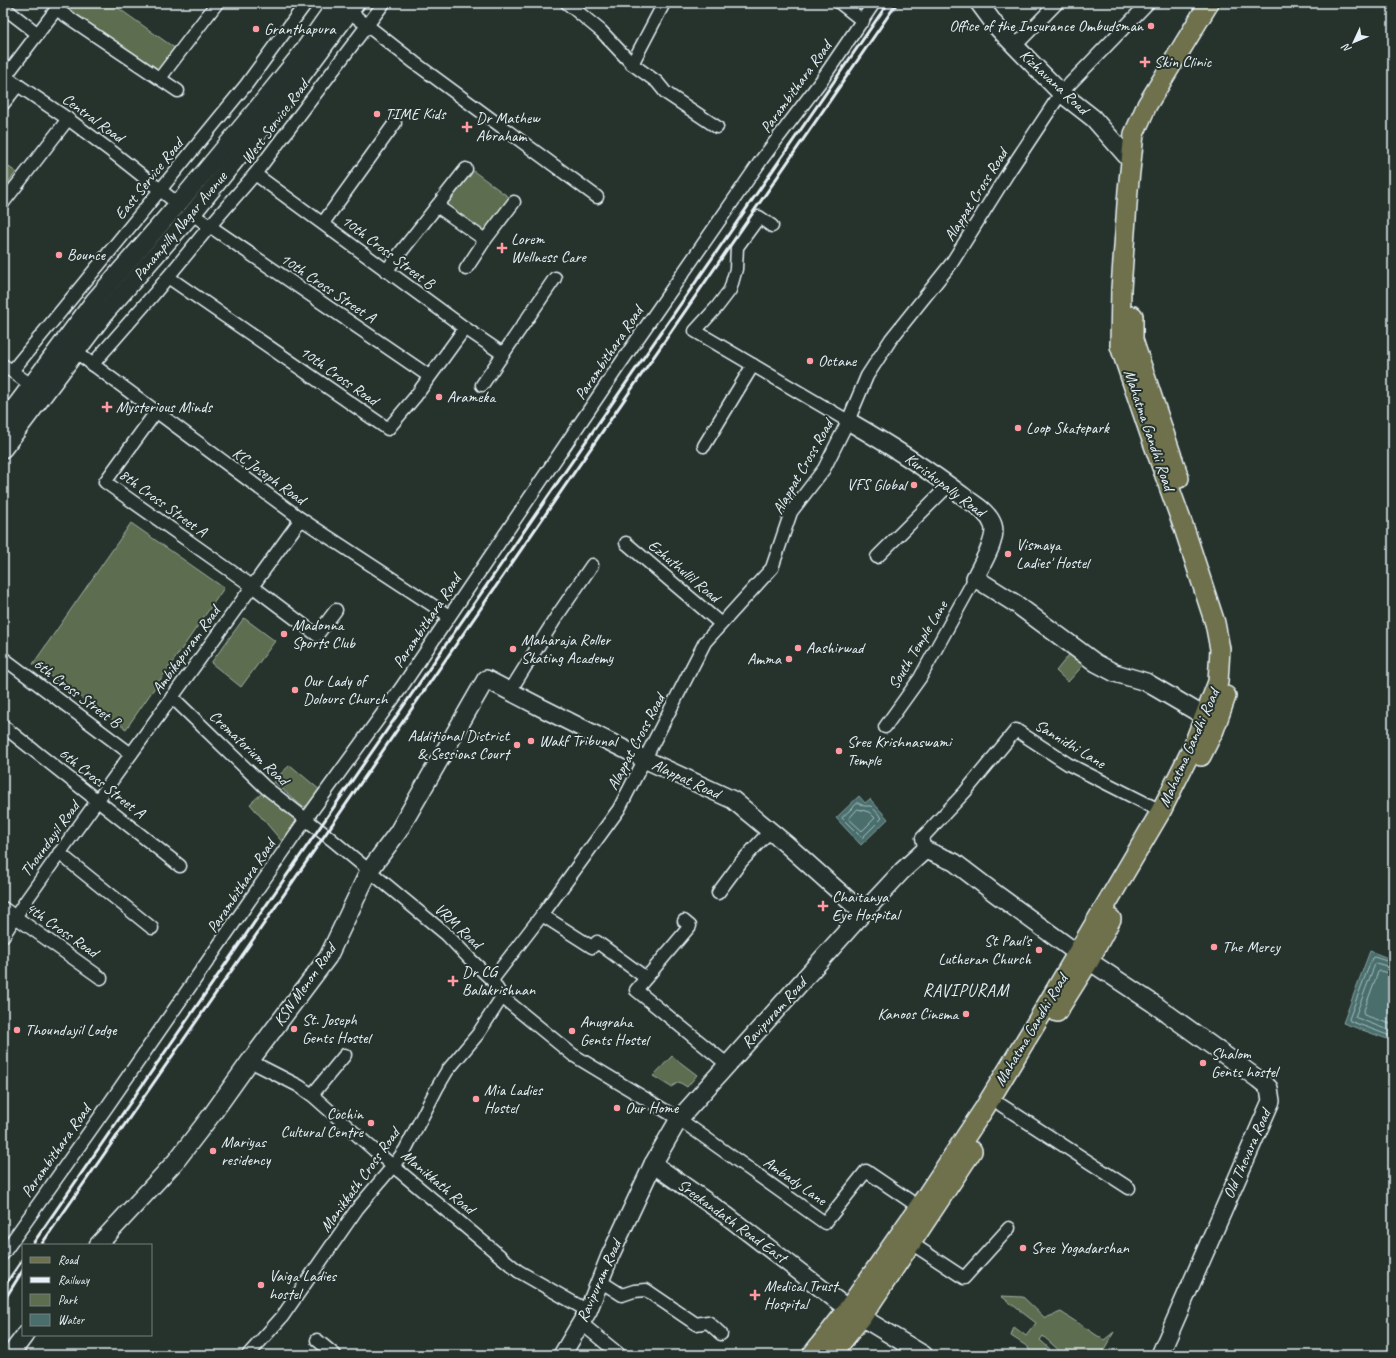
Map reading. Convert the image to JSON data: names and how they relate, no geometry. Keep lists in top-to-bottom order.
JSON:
{
  "streets": {
    "main road": ["Mahatma Gandhi Road"],
    "street": [
      "Kizhavana Road",
      "Parambithara Road",
      "Central Road",
      "West Service Road",
      "East Service Road",
      "Alappat Cross Road",
      "Panampilly Nagar Avenue",
      "10th Cross Street B",
      "10th Cross Street A",
      "10th Cross Road",
      "KC Joseph Road",
      "Kurishupally Road",
      "8th Cross Street A",
      "Ezhuthullil Road",
      "South Temple Lane",
      "Ambikapuram Road",
      "6th Cross Street B",
      "Sannidhi Lane",
      "Crematorium Road",
      "Alappat Road",
      "6th Cross Street A",
      "Thoundayil Road",
      "VRM Road",
      "4th Cross Road",
      "KSN Menon Road",
      "Ravipuram Road",
      "Old Thevara Road",
      "Manikkath Cross Road",
      "Ambady Lane",
      "Manikkath Road",
      "Sreekandath Road East"
    ]
  },
  "crossings": [
    ["Kizhavana Road", "Alappat Cross Road"],
    ["Kizhavana Road", "Mahatma Gandhi Road"],
    ["Parambithara Road", "KC Joseph Road"],
    ["Parambithara Road", "Crematorium Road"],
    ["Central Road", "East Service Road"],
    ["Central Road", "Panampilly Nagar Avenue"],
    ["West Service Road", "10th Cross Street B"],
    ["West Service Road", "10th Cross Street A"],
    ["West Service Road", "10th Cross Road"],
    ["West Service Road", "KC Joseph Road"],
    ["Alappat Cross Road", "Kurishupally Road"],
    ["Alappat Cross Road", "Ezhuthullil Road"],
    ["Alappat Cross Road", "Alappat Road"],
    ["Alappat Cross Road", "VRM Road"],
    ["Panampilly Nagar Avenue", "KC Joseph Road"],
    ["10th Cross Street B", "10th Cross Road"],
    ["10th Cross Street A", "10th Cross Road"],
    ["Mahatma Gandhi Road", "Sannidhi Lane"],
    ["Mahatma Gandhi Road", "Old Thevara Road"],
    ["Mahatma Gandhi Road", "Ambady Lane"],
    ["Mahatma Gandhi Road", "Sreekandath Road East"],
    ["KC Joseph Road", "8th Cross Street A"],
    ["KC Joseph Road", "Ambikapuram Road"],
    ["Kurishupally Road", "South Temple Lane"],
    ["8th Cross Street A", "Ambikapuram Road"],
    ["Ambikapuram Road", "6th Cross Street B"],
    ["Ambikapuram Road", "Crematorium Road"],
    ["Ambikapuram Road", "6th Cross Street A"],
    ["Ambikapuram Road", "Thoundayil Road"],
    ["Sannidhi Lane", "Ravipuram Road"],
    ["Crematorium Road", "VRM Road"],
    ["Alappat Road", "KSN Menon Road"],
    ["Alappat Road", "Ravipuram Road"],
    ["6th Cross Street A", "Thoundayil Road"],
    ["Thoundayil Road", "4th Cross Road"],
    ["VRM Road", "KSN Menon Road"],
    ["VRM Road", "Ravipuram Road"],
    ["VRM Road", "Manikkath Cross Road"],
    ["VRM Road", "Ambady Lane"],
    ["KSN Menon Road", "Manikkath Road"],
    ["Ravipuram Road", "Ambady Lane"],
    ["Ravipuram Road", "Manikkath Road"],
    ["Ravipuram Road", "Sreekandath Road East"],
    ["Manikkath Cross Road", "Manikkath Road"]
  ],
  "districts": ["RAVIPURAM"],
  "places": {
    "other": [
      "Office of the Insurance Ombudsman",
      "Granthapura",
      "TIME Kids",
      "Bounce",
      "Octane",
      "Arameka",
      "Loop Skatepark",
      "VFS Global",
      "Vismaya Ladies' Hostel",
      "Madonna Sports Club",
      "Aashirwad",
      "Maharaja Roller Skating Academy",
      "Amma",
      "Our Lady of Dolours Church",
      "Wakf Tribunal",
      "Additional District & Sessions Court",
      "Sree Krishnaswami Temple",
      "The Mercy",
      "St Paul's Lutheran Church",
      "Kanoos Cinema",
      "St. Joseph Gents Hostel",
      "Thoundayil Lodge",
      "Anugraha Gents Hostel",
      "Shalom Gents hostel",
      "Mia Ladies Hostel",
      "Our Home",
      "Cochin Cultural Centre",
      "Mariyas residency",
      "Sree Yogadarshan",
      "Vaiga Ladies hostel"
    ],
    "health": [
      "Skin Clinic",
      "Dr Mathew Abraham",
      "Lorem Wellness Care",
      "Mysterious Minds",
      "Chaitanya Eye Hospital",
      "Dr CG Balakrishnan",
      "Medical Trust Hospital"
    ]
  },
  "legend": [
    "Road",
    "Railway",
    "Park",
    "Water"
  ],
  "north": "bottom left"
}
